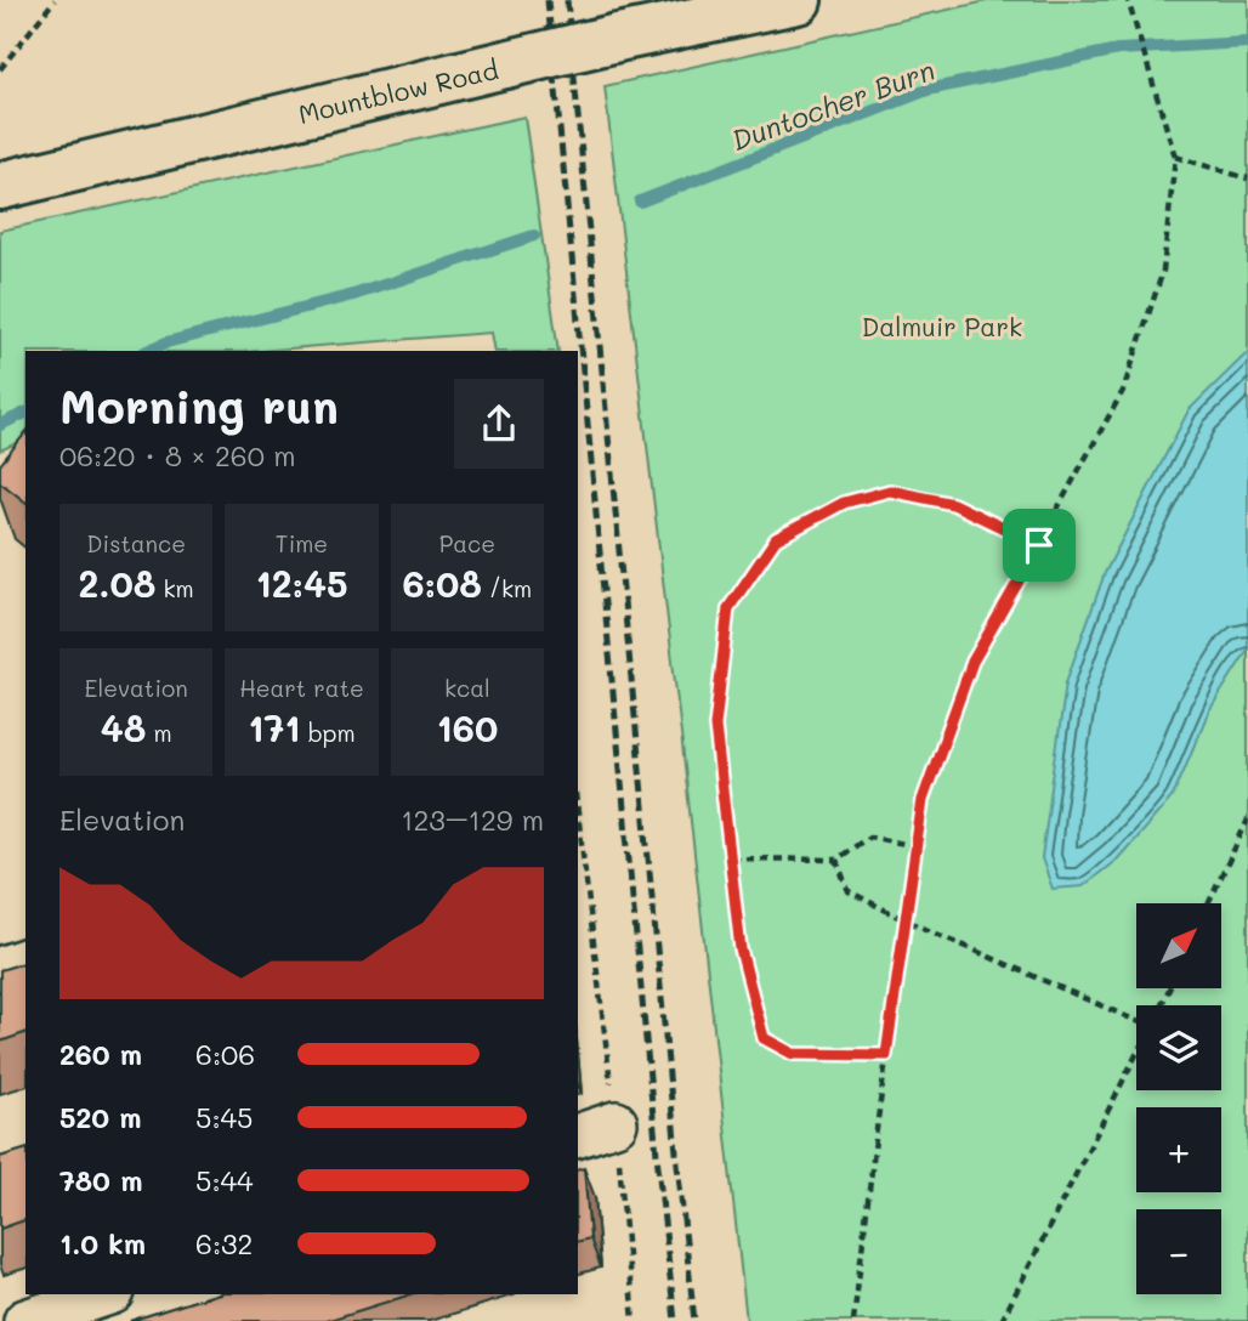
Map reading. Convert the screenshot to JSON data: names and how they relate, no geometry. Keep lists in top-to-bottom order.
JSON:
{
  "streets": {
    "street": ["Mountblow Road"]
  },
  "water": ["Duntocher Burn"],
  "parks": ["Dalmuir Park"],
  "north": "top right",
  "page": {
    "heading": ["Morning run", "06:20 · 8 × 260 m"],
    "stats": [
      ["Distance", "2.08 km"],
      ["Time", "12:45"],
      ["Pace", "6:08 /km"],
      ["Elevation", "48 m"],
      ["Heart rate", "171 bpm"],
      ["kcal", "160"]
    ],
    "chart": ["Elevation", "123–129 m"],
    "map_buttons": ["+", "−"],
    "list": [
      {
        "name": "260 m",
        "note": "6:06"
      },
      {
        "name": "520 m",
        "note": "5:45"
      },
      {
        "name": "780 m",
        "note": "5:44"
      },
      {
        "name": "1.0 km",
        "note": "6:32"
      }
    ]
  }
}
